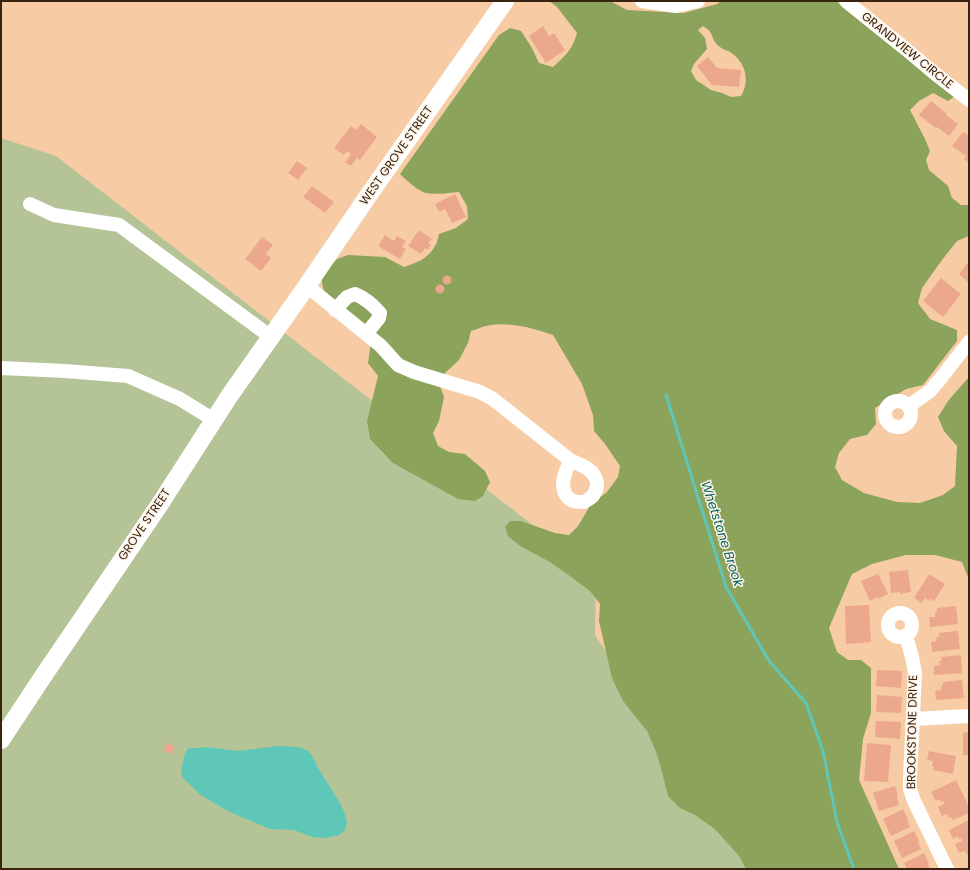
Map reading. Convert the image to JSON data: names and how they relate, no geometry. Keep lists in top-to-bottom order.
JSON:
{
  "streets": {
    "main road": ["WEST GROVE STREET", "GROVE STREET"],
    "street": ["GRANDVIEW CIRCLE", "BROOKSTONE DRIVE"]
  },
  "crossings": [
    ["WEST GROVE STREET", "GROVE STREET"]
  ],
  "water": ["Whetstone Brook"]
}
